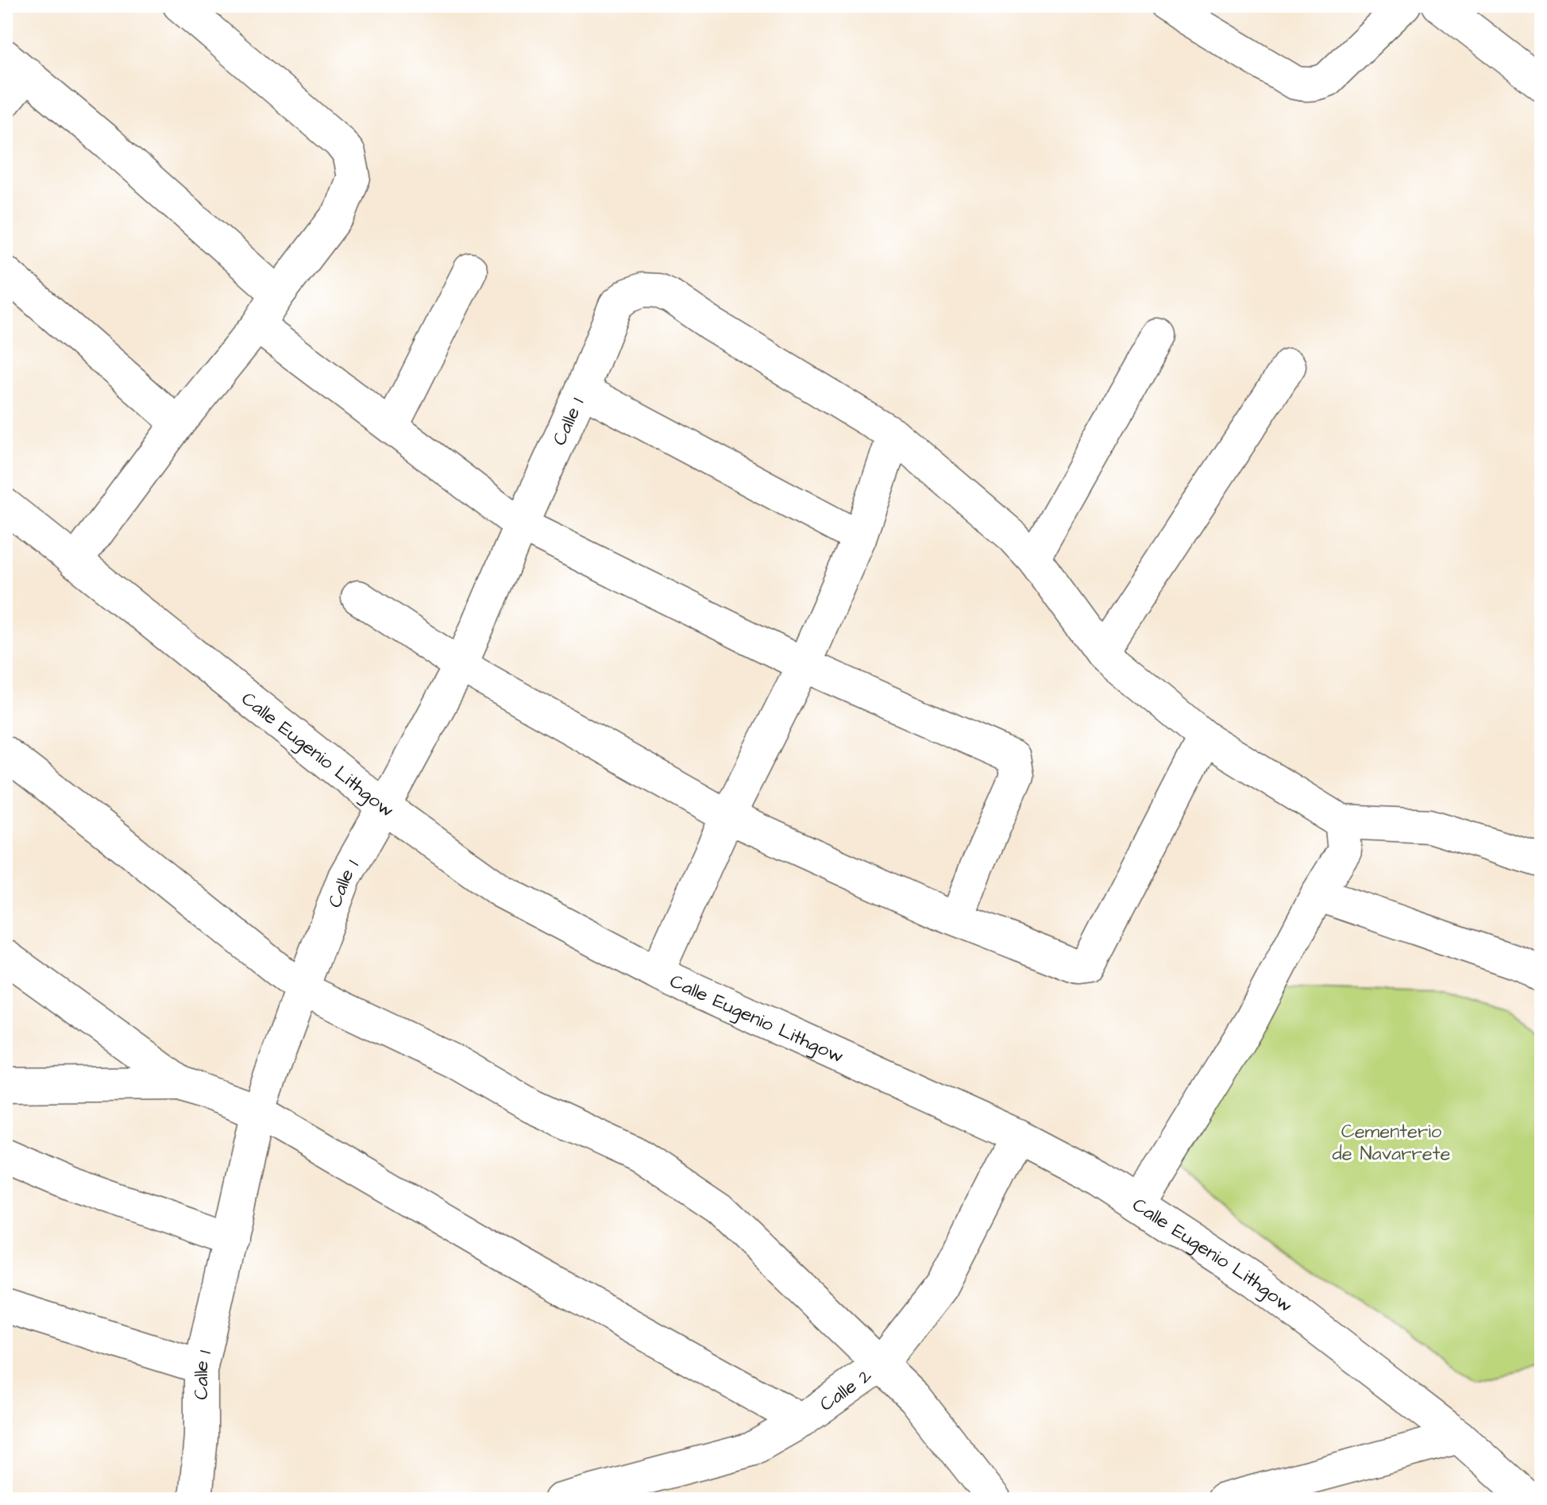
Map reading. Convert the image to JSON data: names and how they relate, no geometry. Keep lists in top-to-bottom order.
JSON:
{
  "streets": {
    "street": ["Calle 1", "Calle Eugenio Lithgow", "Calle 2"]
  },
  "crossings": [
    ["Calle 1", "Calle Eugenio Lithgow"],
    ["Calle Eugenio Lithgow", "Calle 2"]
  ],
  "parks": ["Cementerio de Navarrete"]
}
